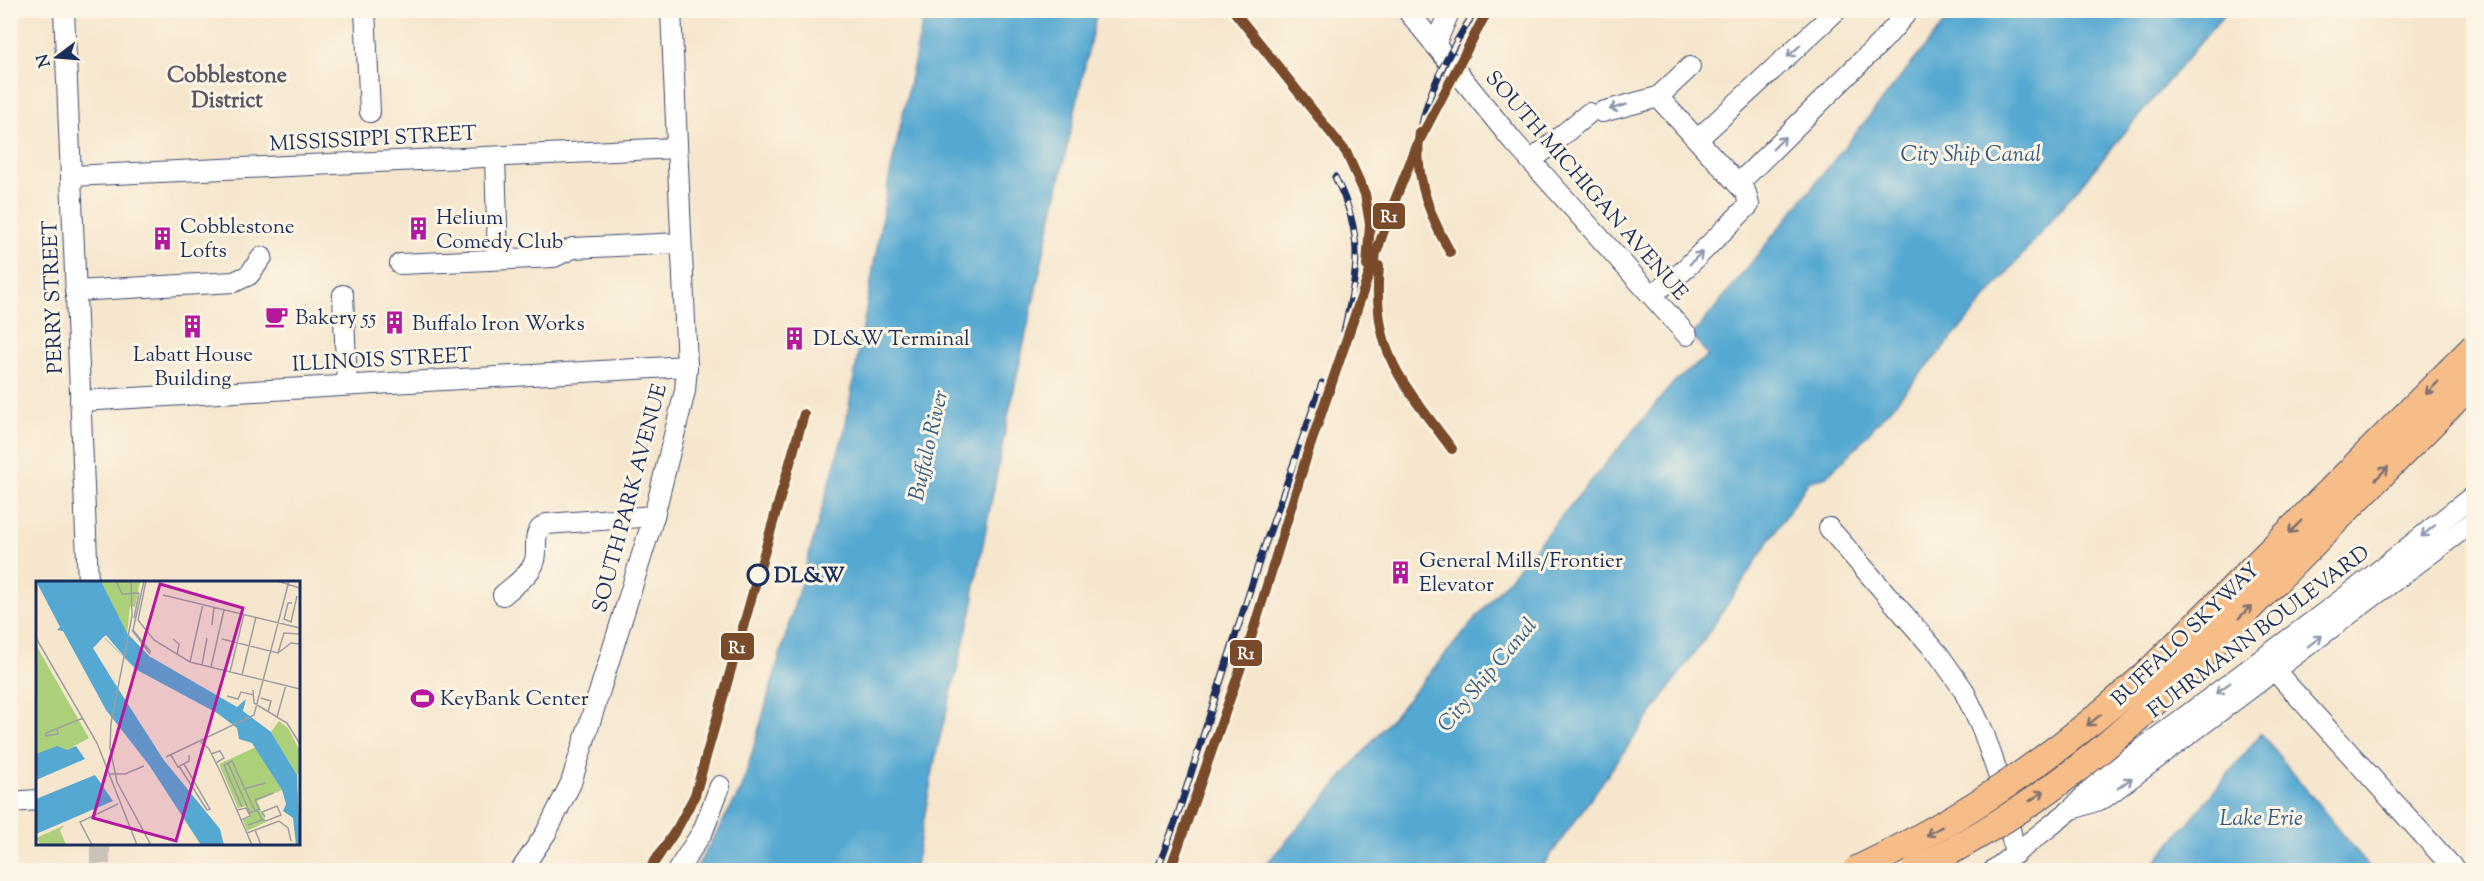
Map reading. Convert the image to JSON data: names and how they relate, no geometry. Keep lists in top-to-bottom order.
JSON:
{
  "streets": {
    "highway": ["BUFFALO SKYWAY"],
    "street": [
      "MISSISSIPPI STREET",
      "SOUTH MICHIGAN AVENUE",
      "PERRY STREET",
      "ILLINOIS STREET",
      "SOUTH PARK AVENUE",
      "FUHRMANN BOULEVARD"
    ]
  },
  "crossings": [
    ["MISSISSIPPI STREET", "PERRY STREET"],
    ["MISSISSIPPI STREET", "SOUTH PARK AVENUE"],
    ["PERRY STREET", "ILLINOIS STREET"],
    ["ILLINOIS STREET", "SOUTH PARK AVENUE"]
  ],
  "districts": ["Cobblestone District"],
  "water": ["City Ship Canal", "Buffalo River", "Lake Erie"],
  "places": {
    "building": [
      "Helium Comedy Club",
      "Cobblestone Lofts",
      "Buffalo Iron Works",
      "Labatt House Building",
      "DL&W Terminal",
      "General Mills/Frontier Elevator"
    ],
    "cafe": ["Bakery 55"],
    "other": ["DL&W"],
    "sports": ["KeyBank Center"]
  },
  "lines": ["transit line R1"],
  "north": "left"
}
